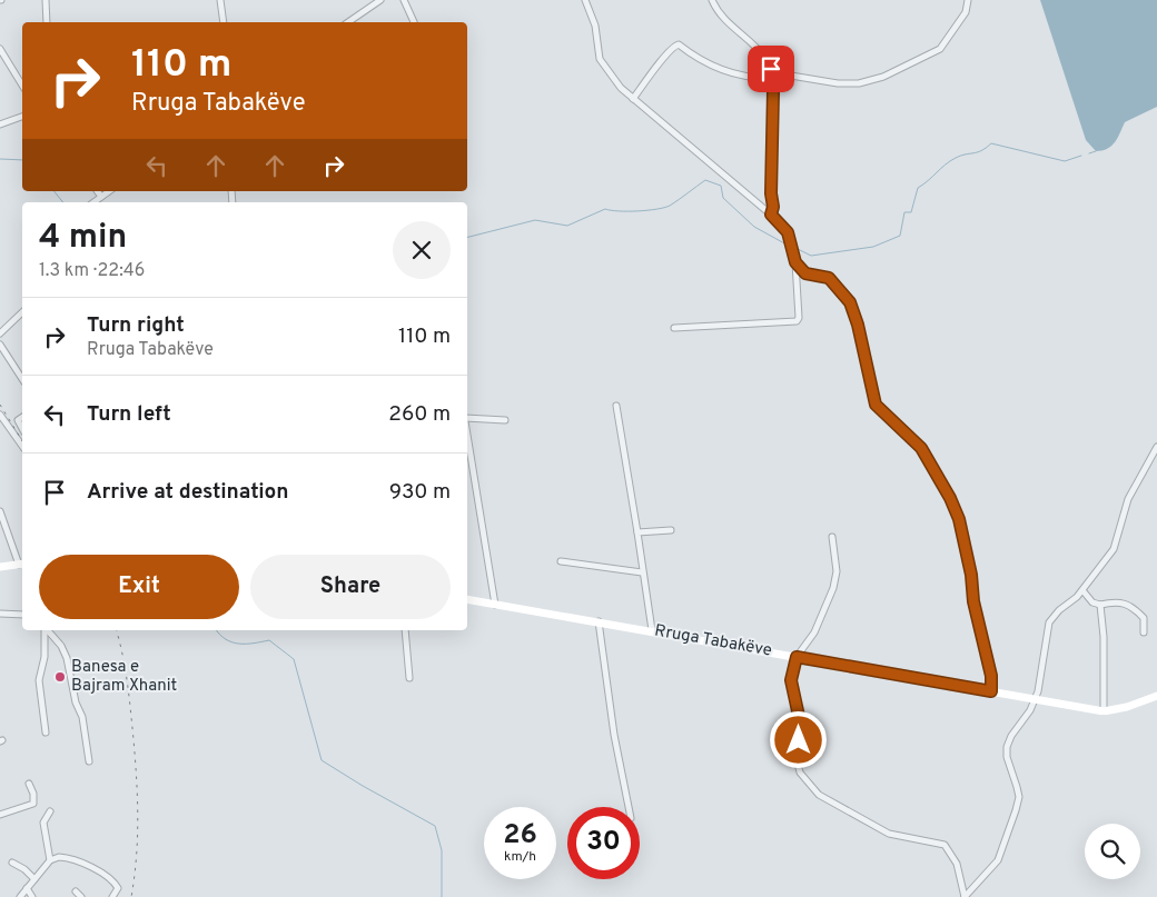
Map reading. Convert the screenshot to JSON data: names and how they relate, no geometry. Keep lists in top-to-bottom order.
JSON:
{
  "streets": {
    "street": ["Rruga Tabakëve"]
  },
  "places": ["Banesa e Bajram Xhanit"],
  "page": {
    "turn": ["110 m", "Rruga Tabakëve"],
    "heading": ["4 min", "1.3 km · 22:46"],
    "list": [
      {
        "name": "Turn right",
        "note": "Rruga Tabakëve",
        "value": "110 m"
      },
      {
        "name": "Turn left",
        "value": "260 m"
      },
      {
        "name": "Arrive at destination",
        "value": "930 m"
      }
    ],
    "buttons": ["Exit", "Share"],
    "speed": "26 km/h",
    "limit": "30"
  }
}
